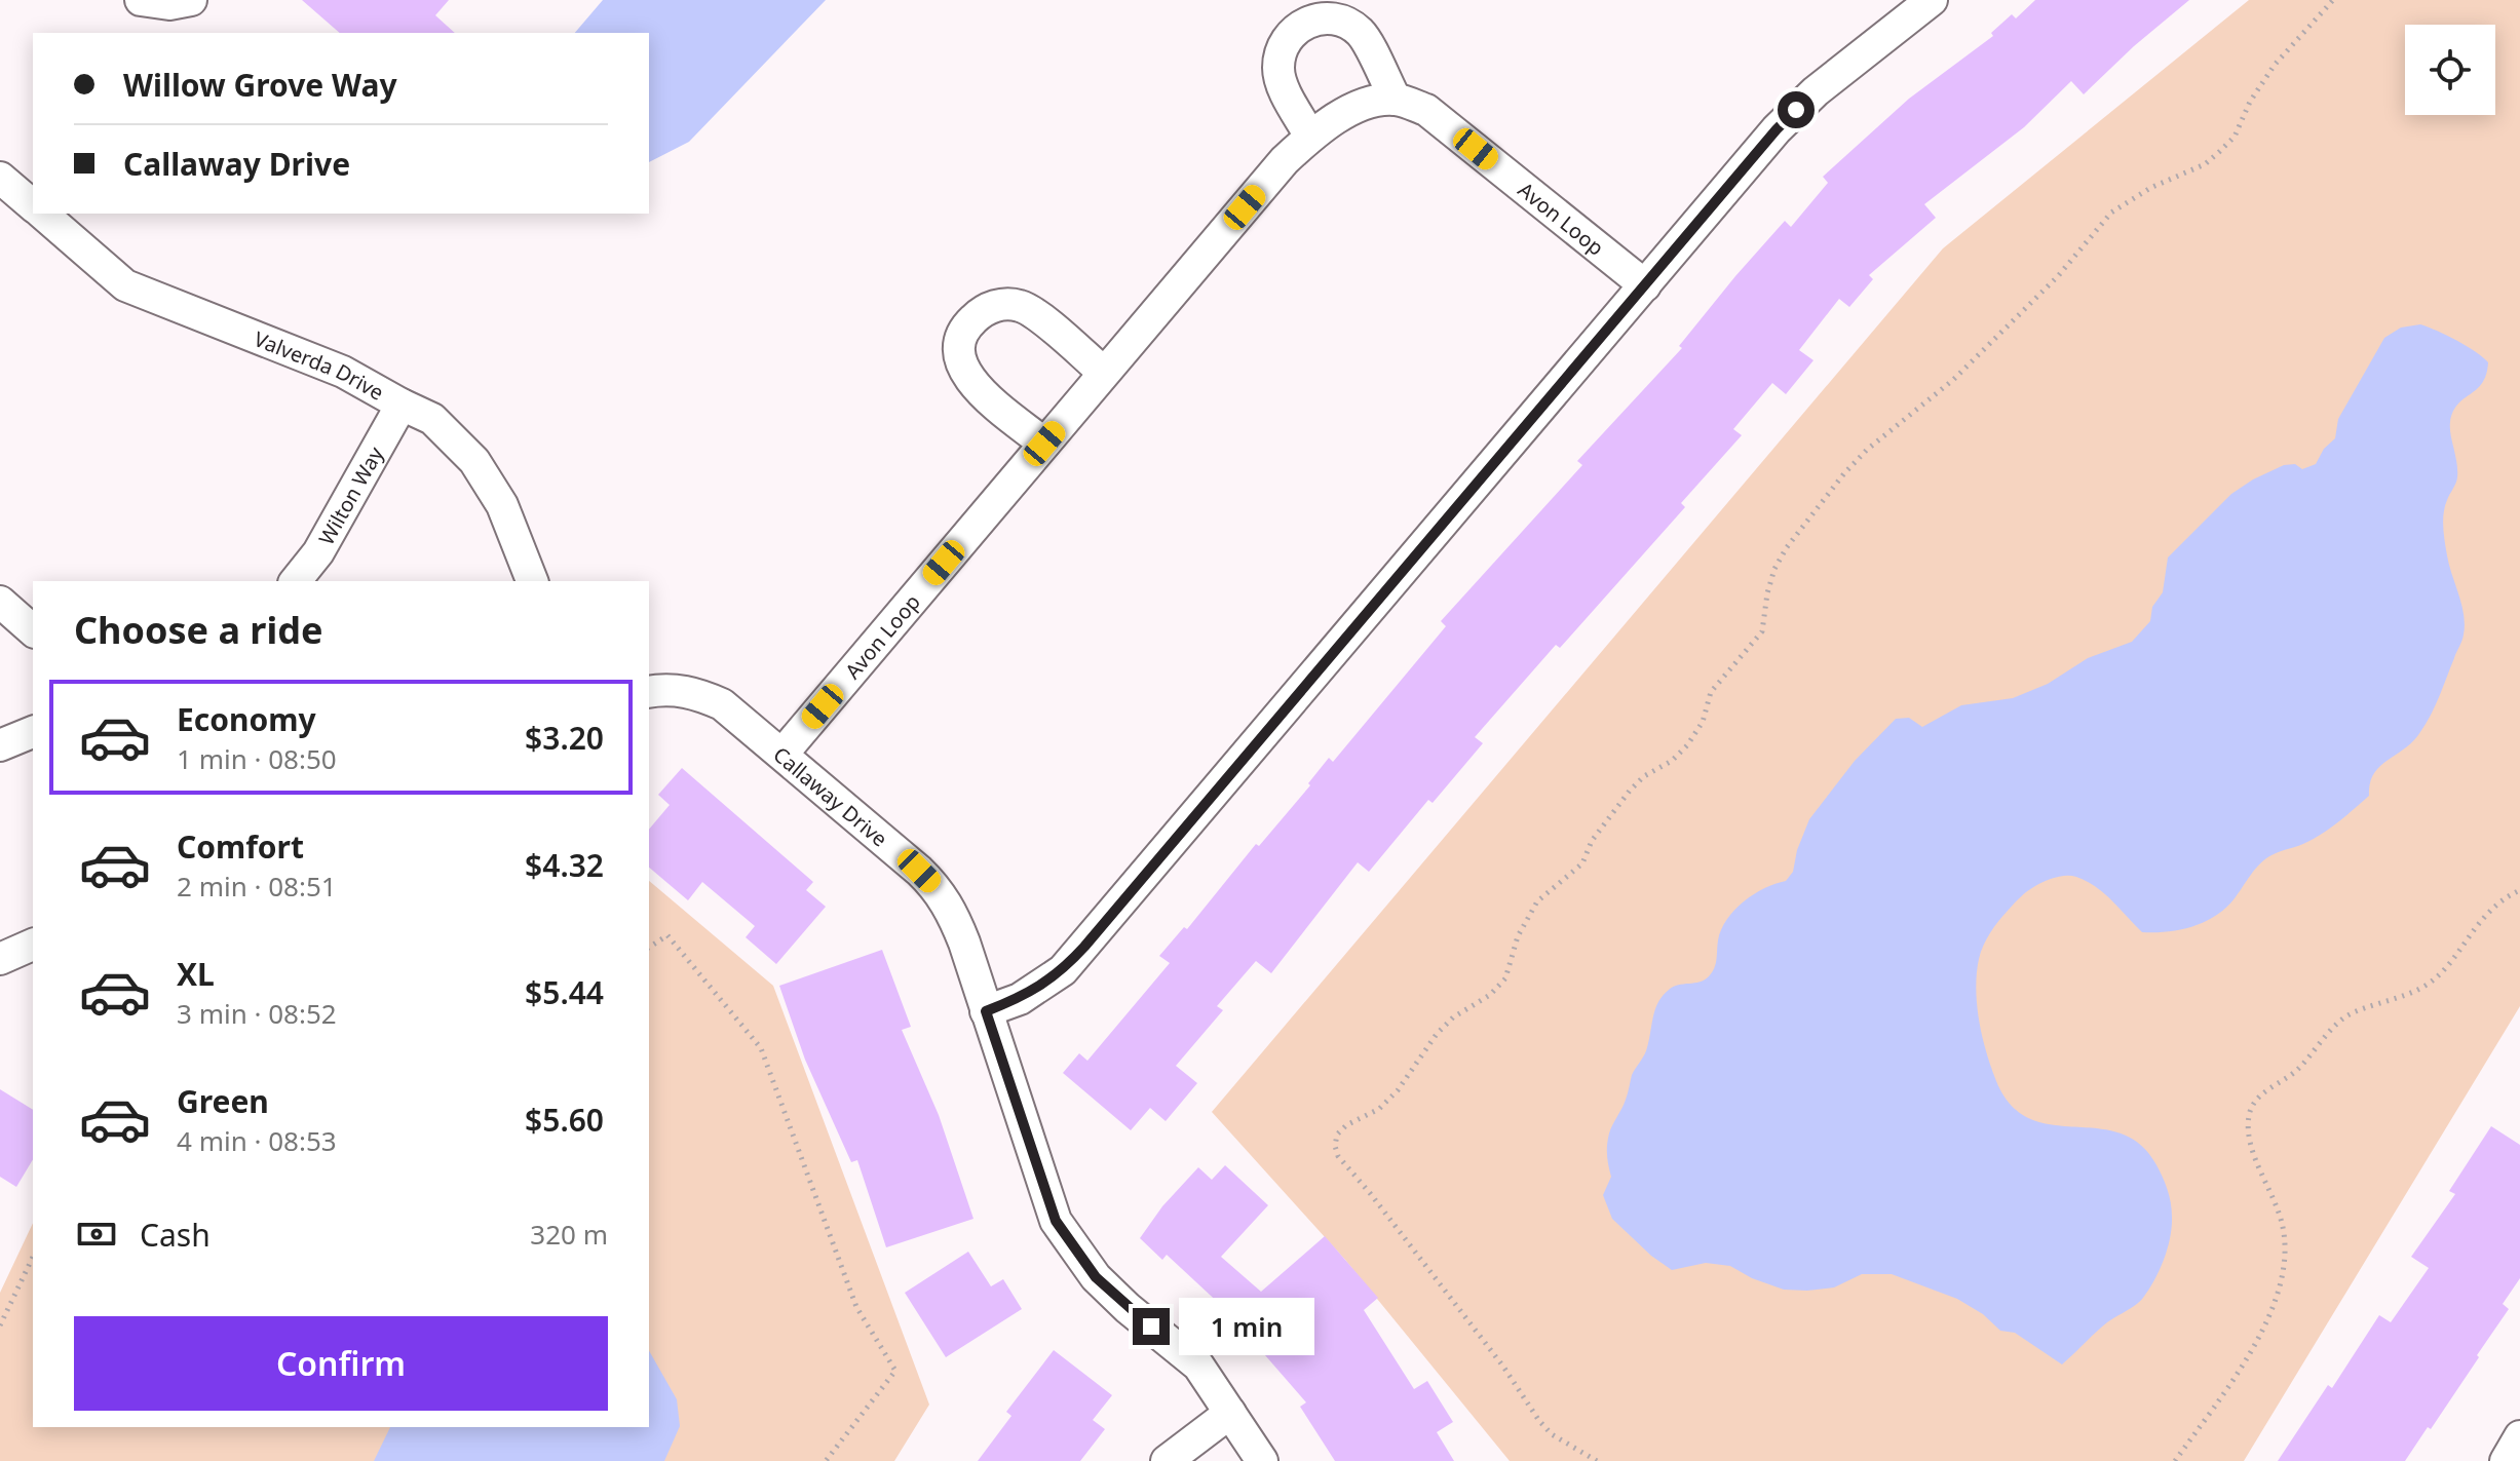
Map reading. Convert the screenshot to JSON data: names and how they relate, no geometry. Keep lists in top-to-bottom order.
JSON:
{
  "streets": {
    "street": [
      "Avon Loop",
      "Valverda Drive",
      "Wilton Way",
      "Callaway Drive"
    ]
  },
  "crossings": [
    ["Avon Loop", "Callaway Drive"],
    ["Valverda Drive", "Wilton Way"]
  ],
  "page": {
    "banner": ["Willow Grove Way", "Callaway Drive"],
    "heading": "Choose a ride",
    "list": [
      {
        "name": "Economy",
        "note": "1 min · 08:50",
        "value": "$3.20"
      },
      {
        "name": "Comfort",
        "note": "2 min · 08:51",
        "value": "$4.32"
      },
      {
        "name": "XL",
        "note": "3 min · 08:52",
        "value": "$5.44"
      },
      {
        "name": "Green",
        "note": "4 min · 08:53",
        "value": "$5.60"
      }
    ],
    "pay": ["Cash", "320 m"],
    "bubble": "1 min",
    "buttons": "Confirm"
  }
}
